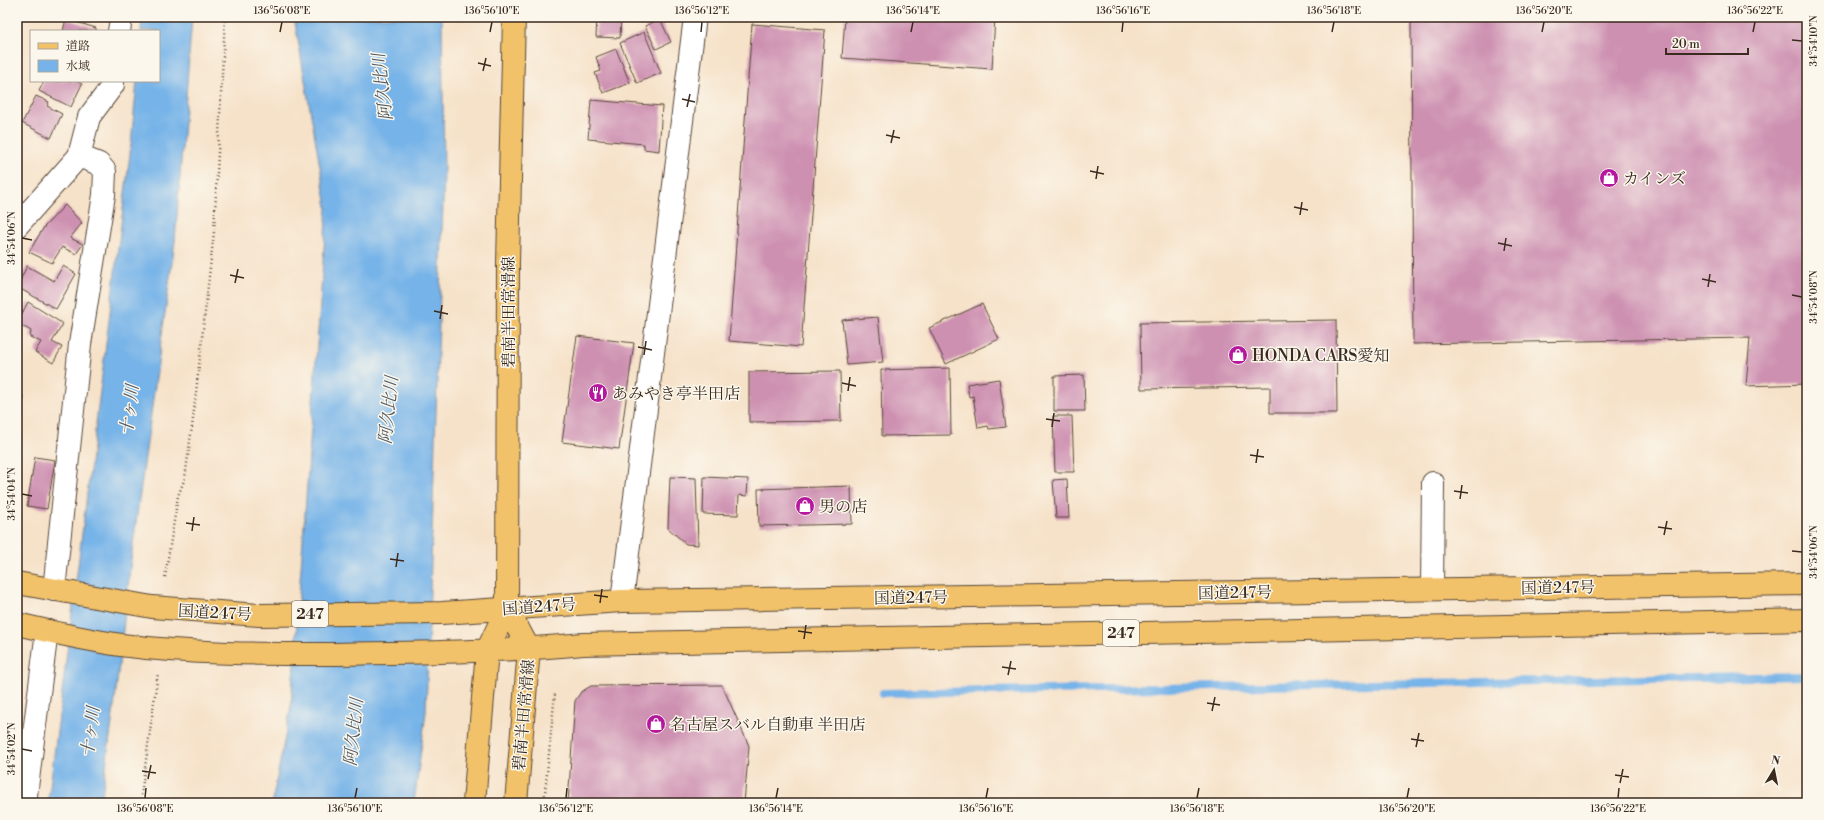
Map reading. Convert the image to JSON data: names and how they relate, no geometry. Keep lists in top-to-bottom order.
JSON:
{
  "streets": {
    "main road": ["碧南半田常滑線", "国道247号", "247"]
  },
  "crossings": [
    ["碧南半田常滑線", "国道247号"],
    ["碧南半田常滑線", "247"]
  ],
  "water": ["阿久比川", "十ヶ川"],
  "places": {
    "shop": [
      "カインズ",
      "HONDA CARS愛知",
      "男の店",
      "名古屋スバル自動車 半田店"
    ],
    "restaurant": ["あみやき亭半田店"]
  },
  "legend": ["道路", "水域"],
  "scale_bar": "20 m",
  "north": "top",
  "coordinates": [
    "136°56'08\"E",
    "136°56'10\"E",
    "136°56'12\"E",
    "136°56'14\"E",
    "136°56'16\"E",
    "136°56'18\"E",
    "136°56'20\"E",
    "136°56'22\"E",
    "34°54'10\"N",
    "34°54'06\"N",
    "34°54'08\"N",
    "34°54'04\"N",
    "34°54'02\"N"
  ]
}
